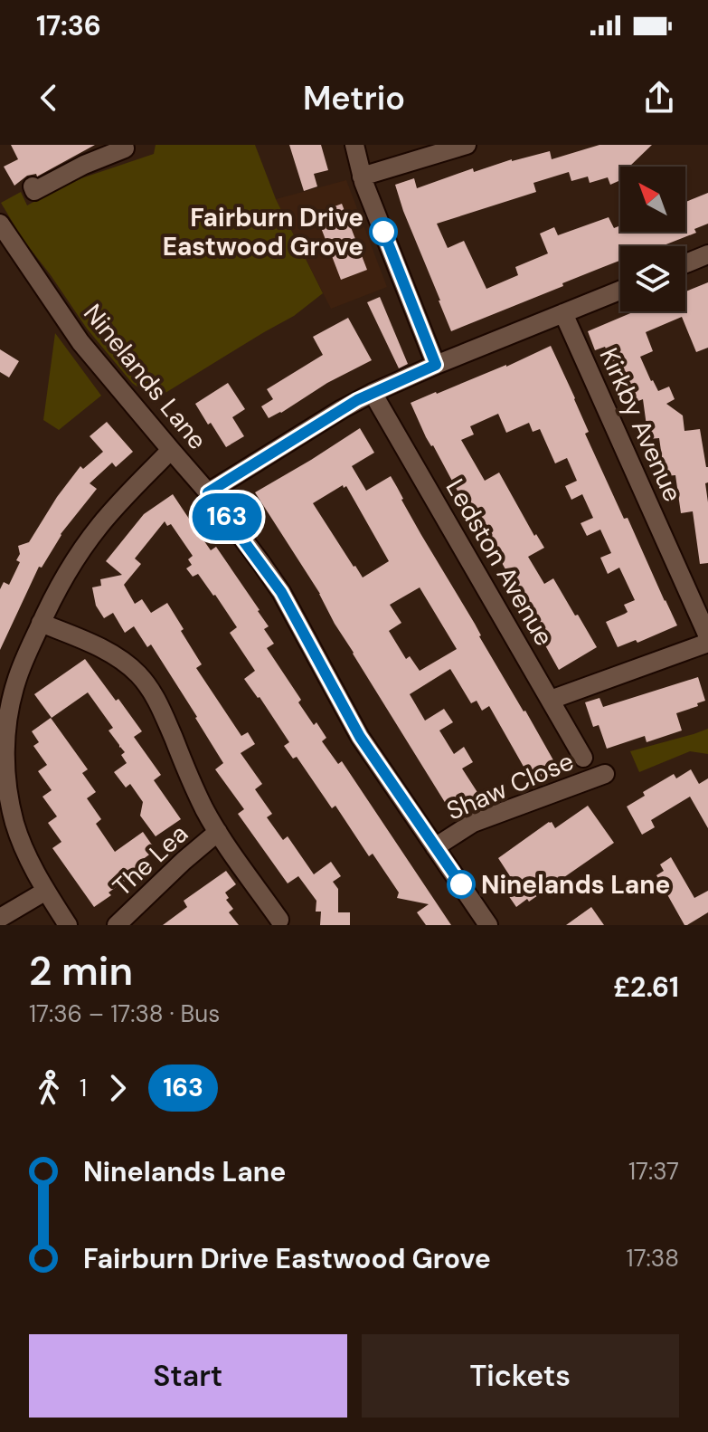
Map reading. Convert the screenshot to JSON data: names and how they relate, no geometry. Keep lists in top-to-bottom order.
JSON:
{
  "streets": {
    "street": [
      "Ninelands Lane",
      "Kirkby Avenue",
      "Ledston Avenue",
      "Shaw Close",
      "The Lea"
    ]
  },
  "crossings": [
    ["Ninelands Lane", "Shaw Close"]
  ],
  "places": ["Fairburn Drive Eastwood Grove", "Ninelands Lane"],
  "lines": ["bus line 163"],
  "north": "top left",
  "page": {
    "status": "17:36",
    "header": "Metrio",
    "on_map": "163",
    "heading": ["2 min", "17:36 – 17:38 · Bus", "£2.61"],
    "legs": ["1", "163"],
    "list": [
      {
        "name": "Ninelands Lane",
        "value": "17:37"
      },
      {
        "name": "Fairburn Drive Eastwood Grove",
        "value": "17:38"
      }
    ],
    "buttons": ["Start", "Tickets"]
  }
}
